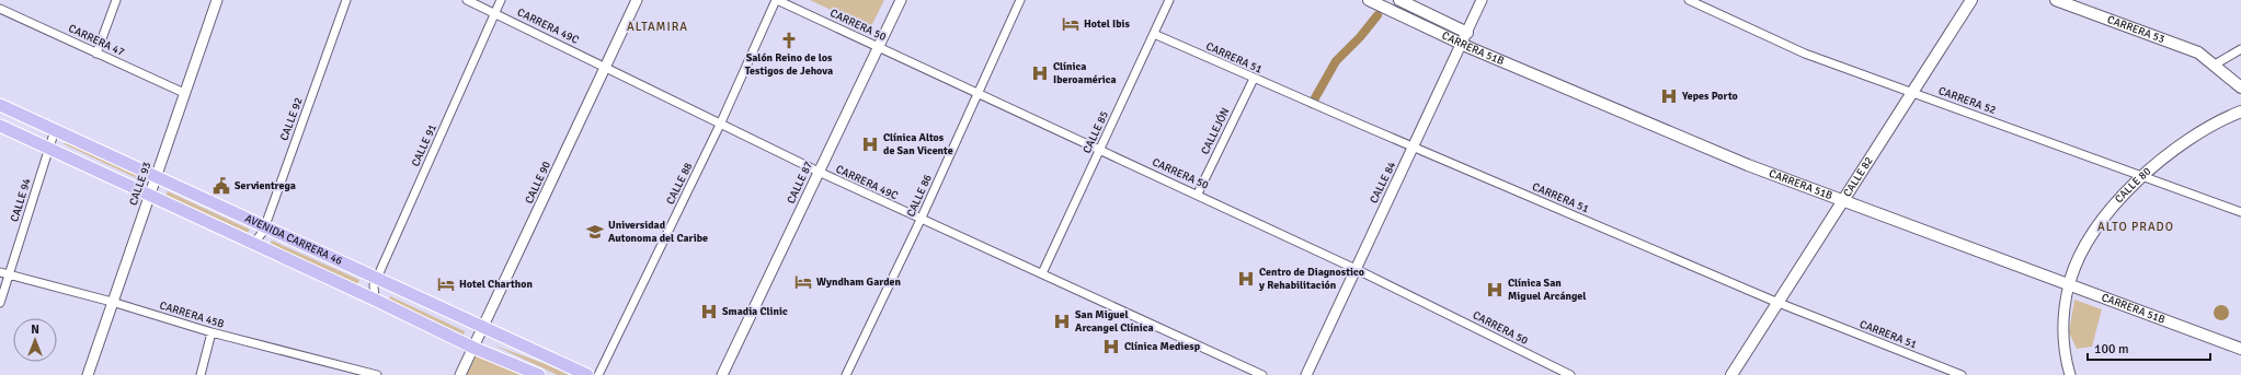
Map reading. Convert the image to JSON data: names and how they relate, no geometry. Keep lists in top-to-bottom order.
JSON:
{
  "streets": {
    "main road": [
      "CARRERA 53",
      "CARRERA 51B",
      "CALLE 82",
      "CALLE 80",
      "AVENIDA CARRERA 46"
    ],
    "street": [
      "CARRERA 50",
      "CARRERA 49C",
      "CARRERA 47",
      "CARRERA 51",
      "CARRERA 52",
      "CALLE 92",
      "CALLEJÓN",
      "CALLE 85",
      "CALLE 91",
      "CALLE 90",
      "CALLE 87",
      "CALLE 84",
      "CALLE 93",
      "CALLE 88",
      "CALLE 86",
      "CALLE 94",
      "CARRERA 45B"
    ]
  },
  "crossings": [
    ["CARRERA 50", "CALLEJÓN"],
    ["CARRERA 50", "CALLE 85"],
    ["CARRERA 50", "CALLE 87"],
    ["CARRERA 50", "CALLE 84"],
    ["CARRERA 50", "CALLE 88"],
    ["CARRERA 50", "CALLE 86"],
    ["CARRERA 49C", "CALLE 85"],
    ["CARRERA 49C", "CALLE 91"],
    ["CARRERA 49C", "CALLE 90"],
    ["CARRERA 49C", "CALLE 87"],
    ["CARRERA 49C", "CALLE 88"],
    ["CARRERA 49C", "CALLE 86"],
    ["CARRERA 47", "CALLE 93"],
    ["CARRERA 51B", "CALLE 82"],
    ["CARRERA 51B", "CALLE 84"],
    ["CARRERA 51B", "CALLE 80"],
    ["CARRERA 51", "CALLEJÓN"],
    ["CARRERA 51", "CALLE 85"],
    ["CARRERA 51", "CALLE 82"],
    ["CARRERA 51", "CALLE 84"],
    ["CARRERA 52", "CALLE 82"],
    ["CARRERA 52", "CALLE 80"],
    ["CALLE 92", "AVENIDA CARRERA 46"],
    ["CALLE 91", "AVENIDA CARRERA 46"],
    ["CALLE 90", "AVENIDA CARRERA 46"],
    ["CALLE 93", "AVENIDA CARRERA 46"],
    ["CALLE 93", "CARRERA 45B"],
    ["CALLE 94", "AVENIDA CARRERA 46"],
    ["CALLE 94", "CARRERA 45B"]
  ],
  "districts": ["ALTAMIRA", "ALTO PRADO"],
  "places": {
    "hotel": ["Hotel Ibis", "Wyndham Garden", "Hotel Charthon"],
    "church": ["Salón Reino de los Testigos de Jehova"],
    "hospital": [
      "Clínica Iberoamérica",
      "Yepes Porto",
      "Clínica Altos de San Vicente",
      "Centro de Diagnostico y Rehabilitación",
      "Clínica San Miguel Arcángel",
      "Smadia Clinic",
      "San Miguel Arcangel Clínica",
      "Clínica Mediesp"
    ],
    "public building": ["Servientrega"],
    "school or university": ["Universidad Autonoma del Caribe"]
  },
  "scale_bar": "100 m",
  "north": "top"
}
